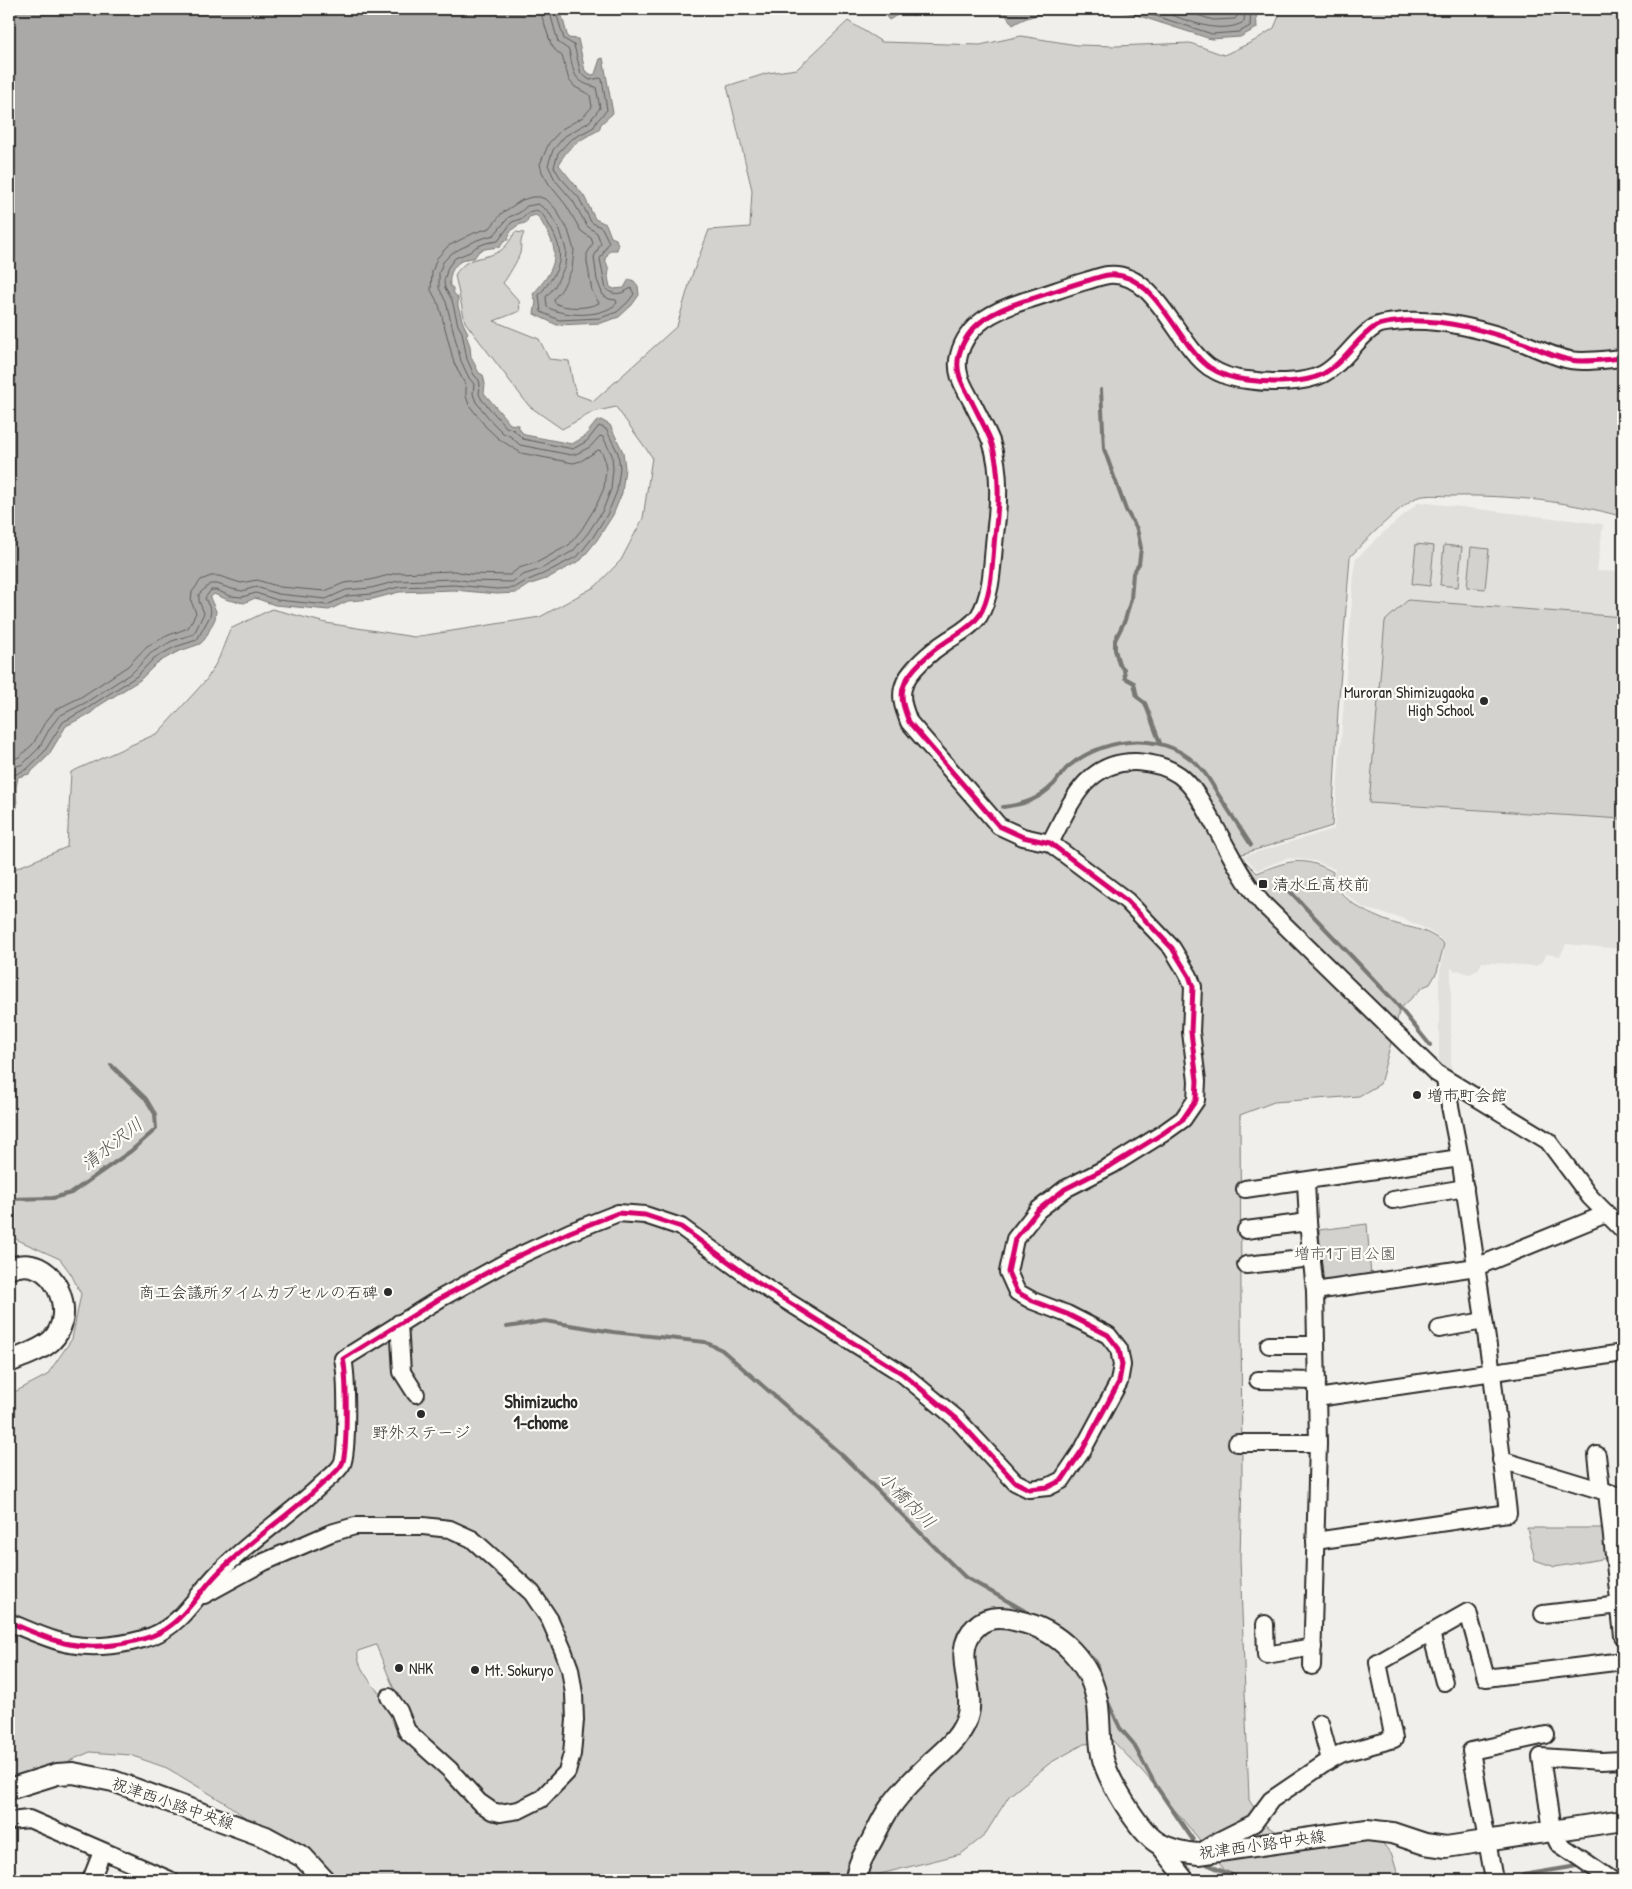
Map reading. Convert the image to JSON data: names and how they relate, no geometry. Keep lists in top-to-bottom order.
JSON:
{
  "streets": {
    "main road": ["祝津西小路中央線"]
  },
  "districts": ["Shimizucho 1-chome"],
  "water": ["清水沢川", "小橋内川"],
  "parks": ["増市1丁目公園"],
  "places": {
    "other": [
      "Muroran Shimizugaoka High School",
      "増市町会館",
      "商工会議所タイムカプセルの石碑",
      "野外ステージ",
      "NHK",
      "Mt. Sokuryo"
    ],
    "transit": ["清水丘高校前"]
  }
}
